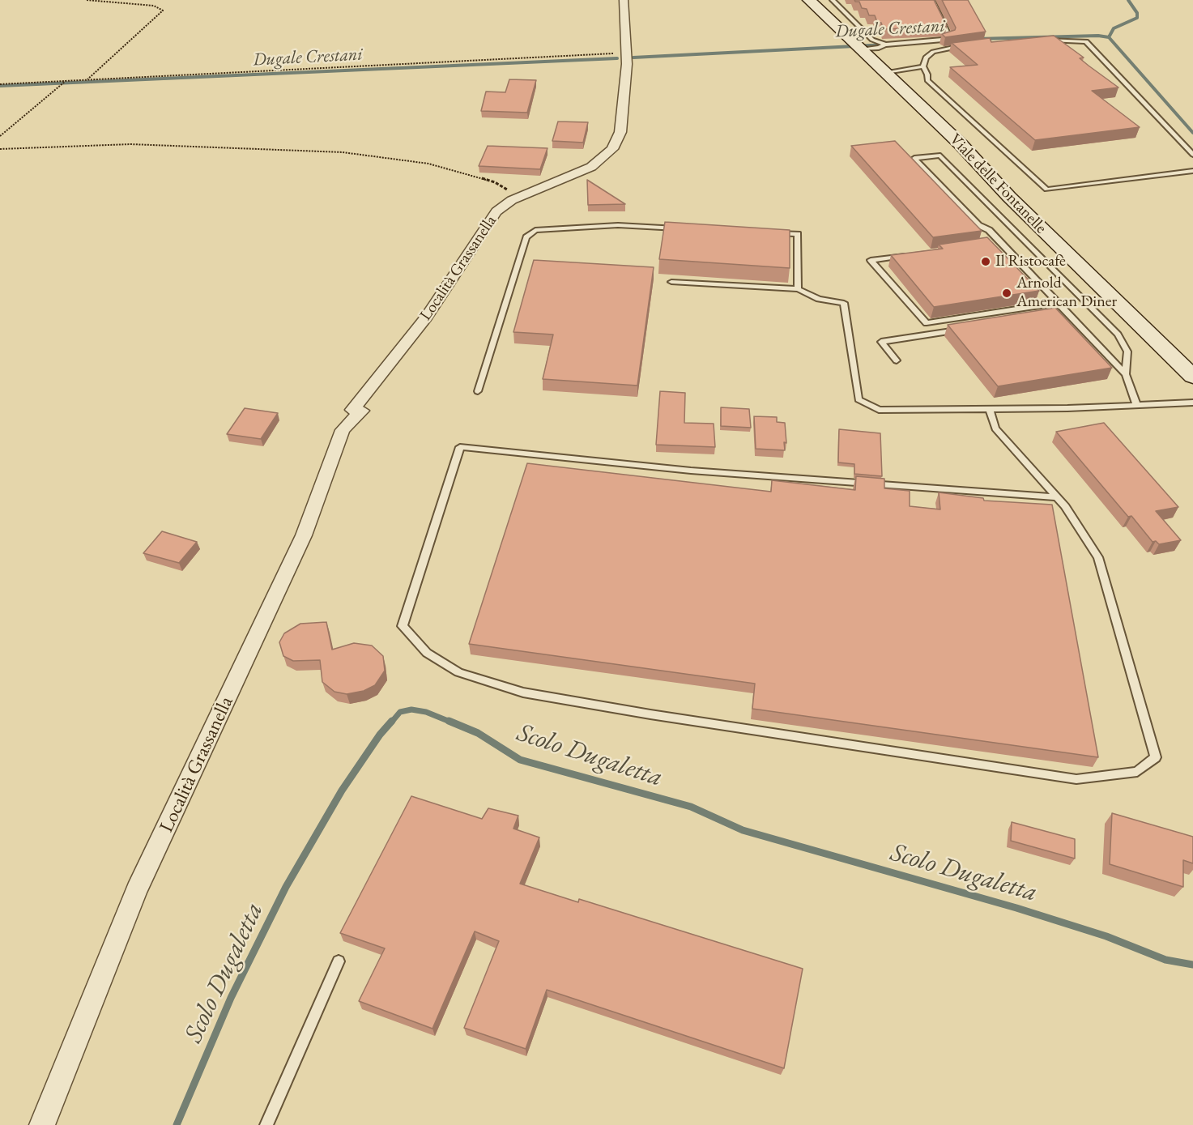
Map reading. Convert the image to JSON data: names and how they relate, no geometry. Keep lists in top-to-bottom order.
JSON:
{
  "streets": {
    "main road": ["Viale delle Fontanelle"],
    "street": ["Località Grassanella"]
  },
  "water": ["Dugale Crestani", "Scolo Dugaletta"],
  "places": ["Il Ristocafè", "Arnold American Diner"]
}
